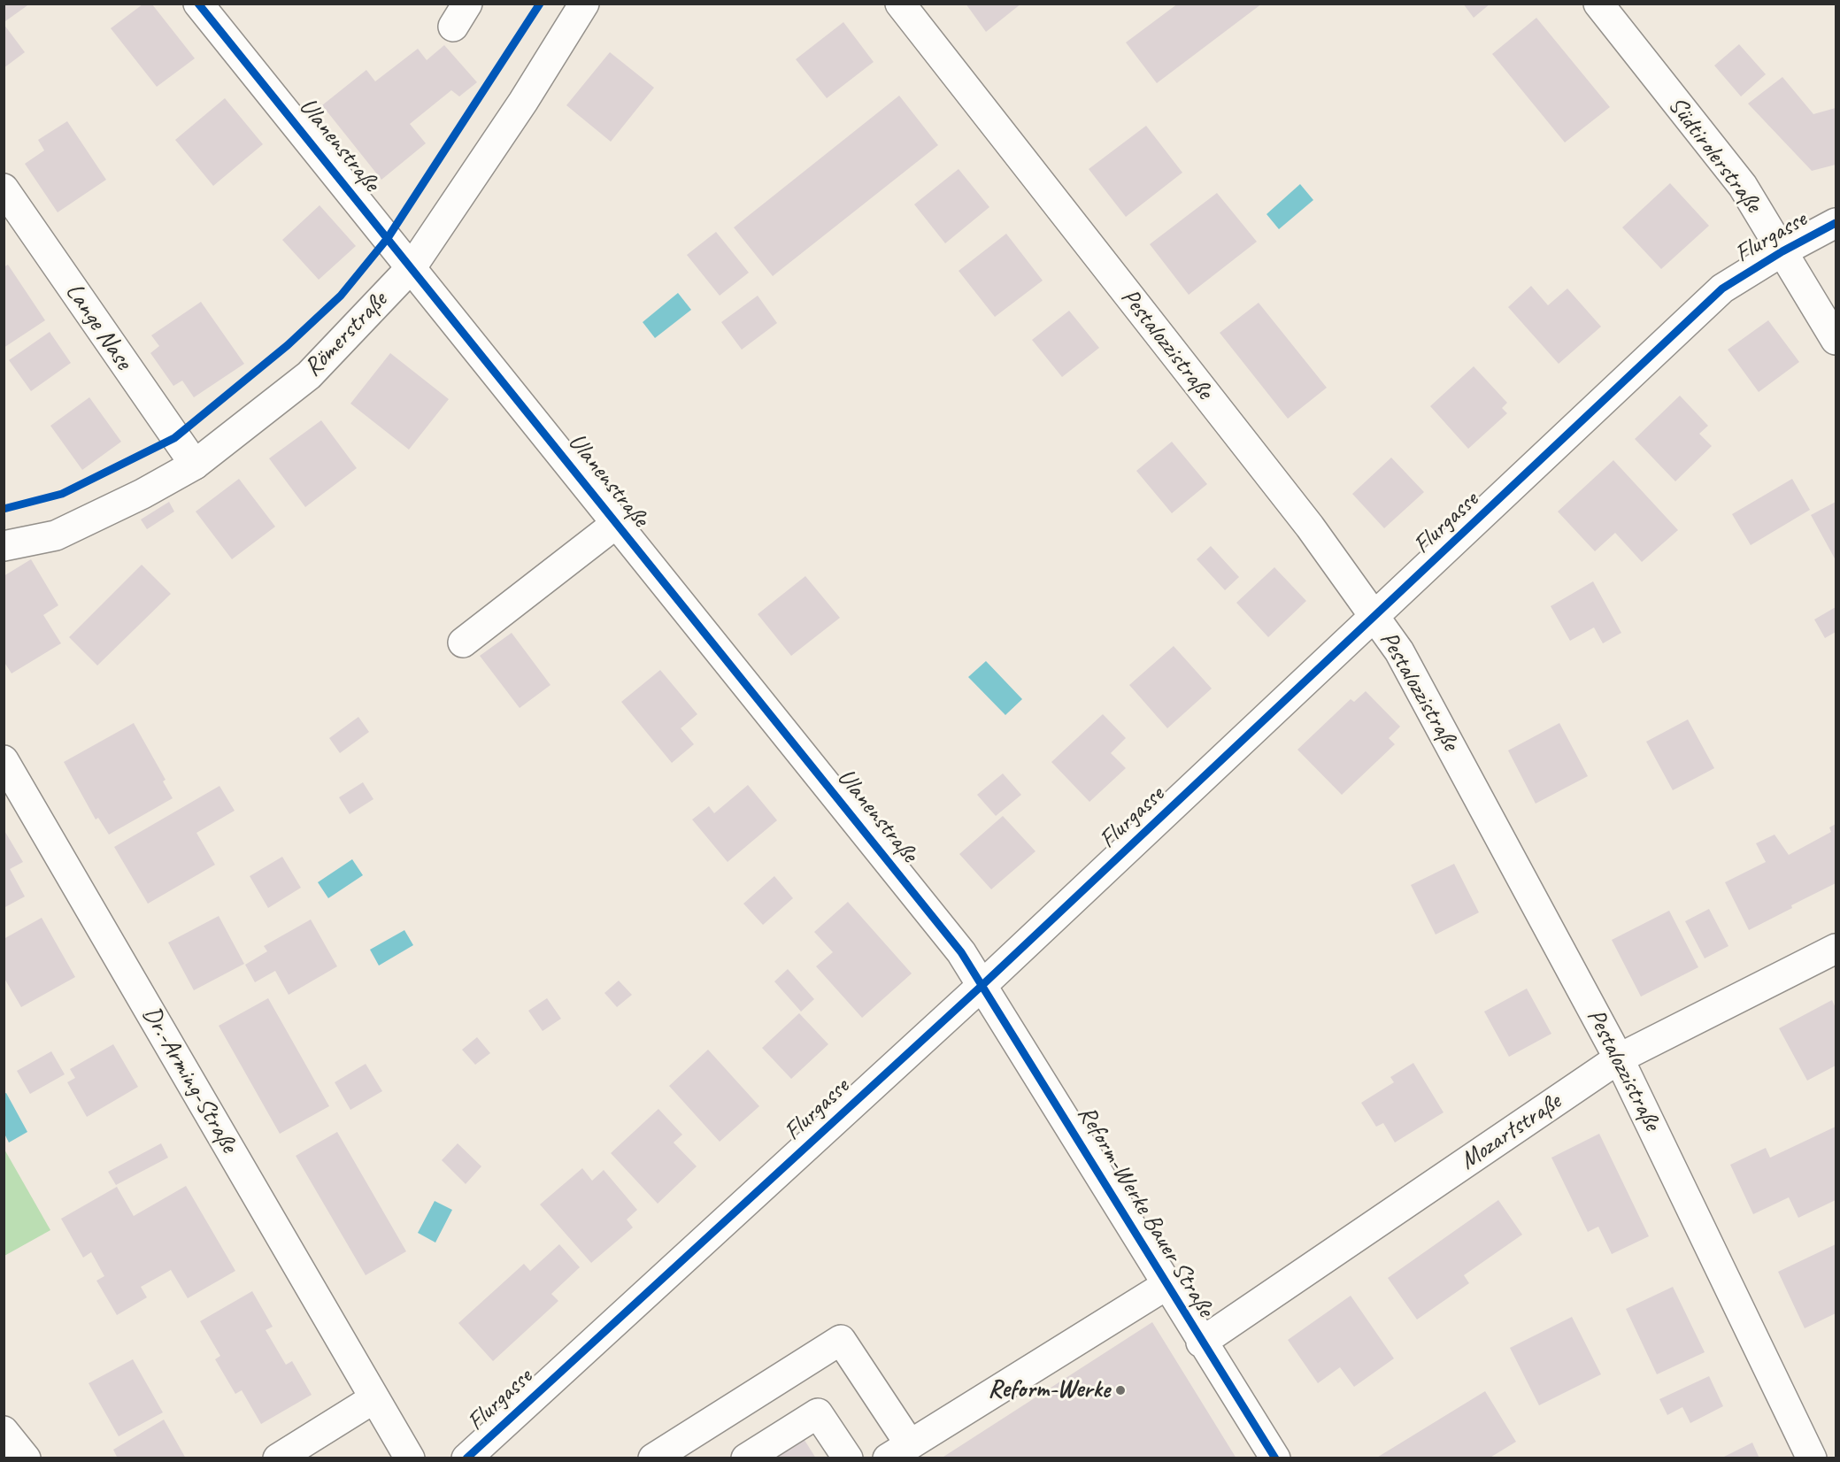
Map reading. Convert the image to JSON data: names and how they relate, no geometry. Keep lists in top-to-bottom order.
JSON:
{
  "streets": {
    "street": [
      "Ulanenstraße",
      "Südtirolerstraße",
      "Flurgasse",
      "Lange Nase",
      "Römerstraße",
      "Pestalozzistraße",
      "Dr.-Arming-Straße",
      "Mozartstraße",
      "Reform-Werke Bauer Straße"
    ]
  },
  "crossings": [
    ["Ulanenstraße", "Flurgasse"],
    ["Ulanenstraße", "Römerstraße"],
    ["Ulanenstraße", "Reform-Werke Bauer Straße"],
    ["Südtirolerstraße", "Flurgasse"],
    ["Flurgasse", "Pestalozzistraße"],
    ["Flurgasse", "Reform-Werke Bauer Straße"],
    ["Lange Nase", "Römerstraße"],
    ["Pestalozzistraße", "Mozartstraße"],
    ["Mozartstraße", "Reform-Werke Bauer Straße"]
  ],
  "places": ["Reform-Werke"]
}
